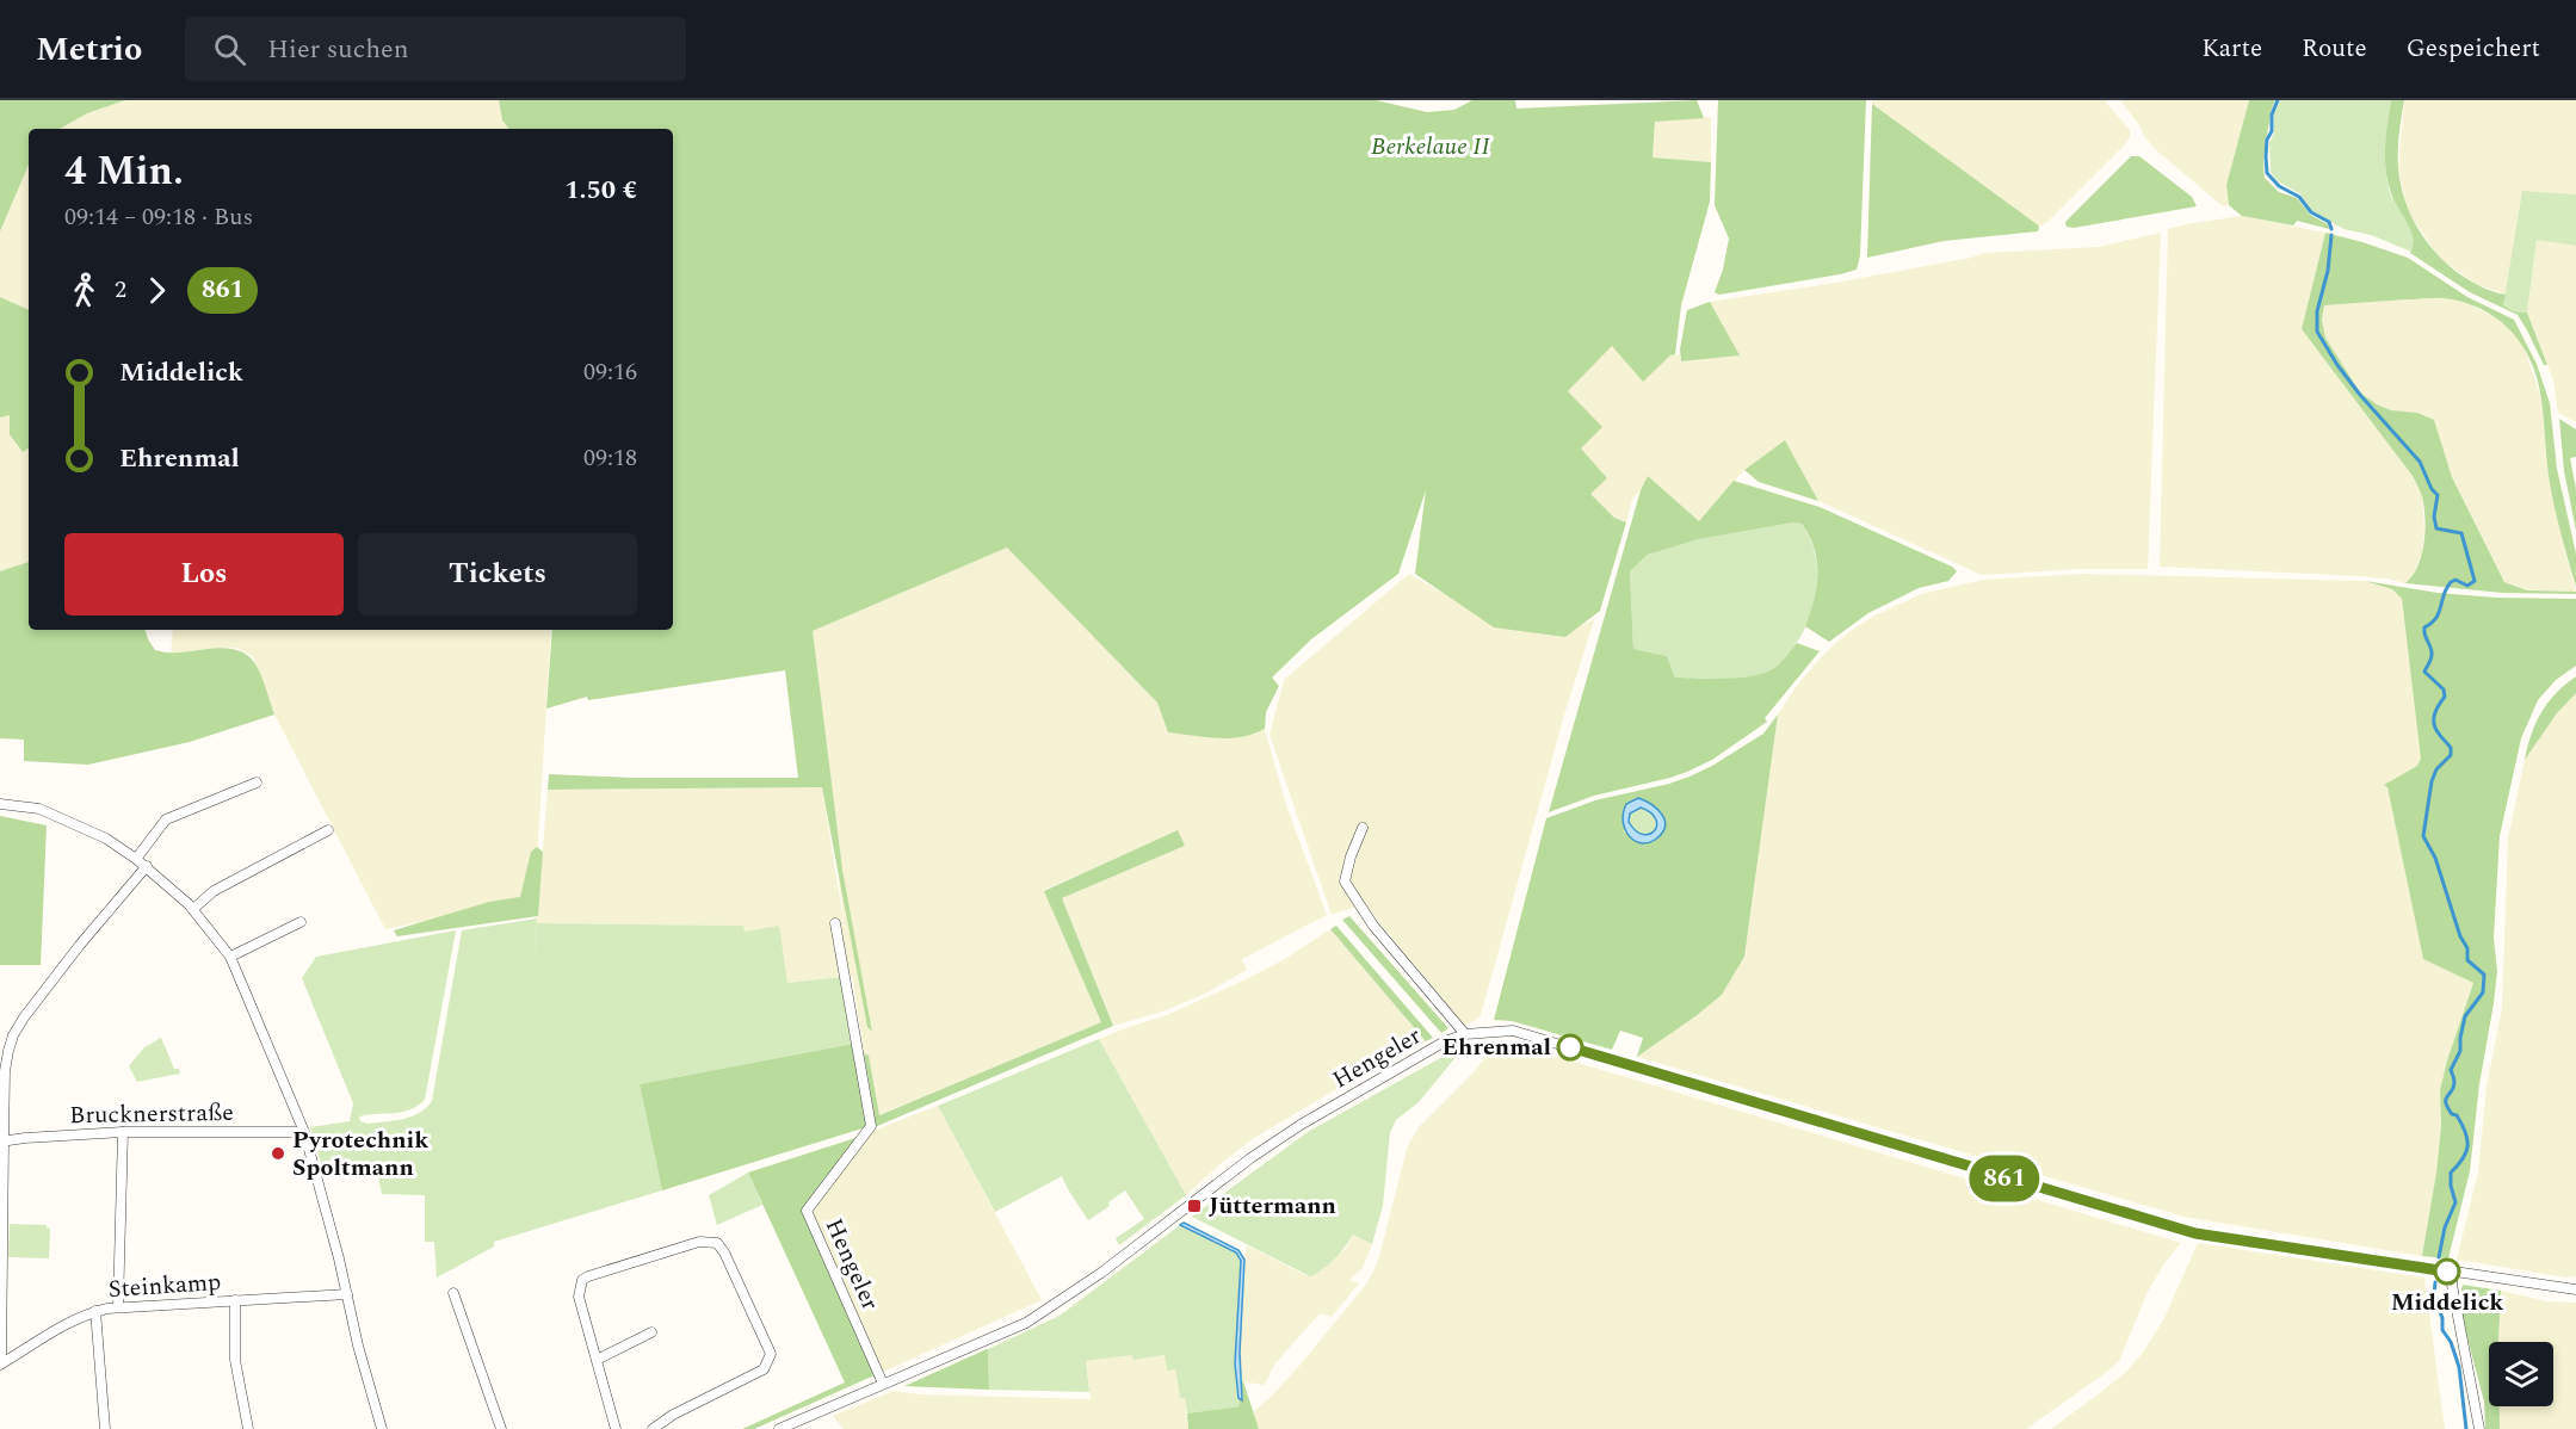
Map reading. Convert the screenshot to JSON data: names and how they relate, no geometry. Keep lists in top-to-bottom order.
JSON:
{
  "streets": {
    "street": ["Hengeler", "Brucknerstraße", "Steinkamp"]
  },
  "parks": ["Berkelaue II"],
  "places": {
    "other": ["Ehrenmal", "Pyrotechnik Spoltmann", "Middelick"],
    "transit": ["Jüttermann"]
  },
  "lines": ["bus line 861"],
  "page": {
    "header": "Metrio",
    "search": "Hier suchen",
    "nav": ["Karte", "Route", "Gespeichert"],
    "on_map": "861",
    "heading": ["4 Min.", "09:14 – 09:18 · Bus", "1.50 €"],
    "legs": ["2", "861"],
    "list": [
      {
        "name": "Middelick",
        "value": "09:16"
      },
      {
        "name": "Ehrenmal",
        "value": "09:18"
      }
    ],
    "buttons": ["Los", "Tickets"]
  }
}
